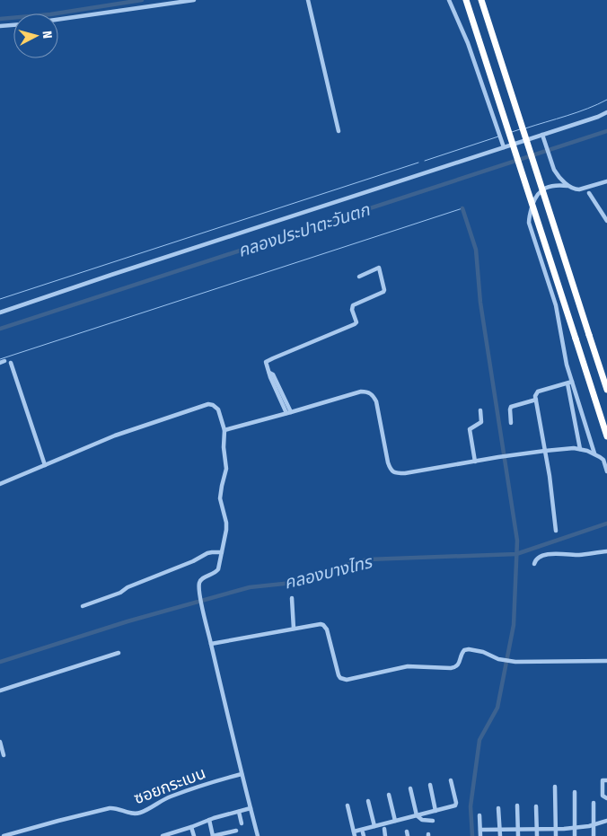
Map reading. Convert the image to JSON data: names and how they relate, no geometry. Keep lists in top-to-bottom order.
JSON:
{
  "streets": {
    "street": ["ซอยกระเบน"]
  },
  "water": ["คลองประปาตะวันตก", "คลองบางไทร"],
  "north": "right"
}
